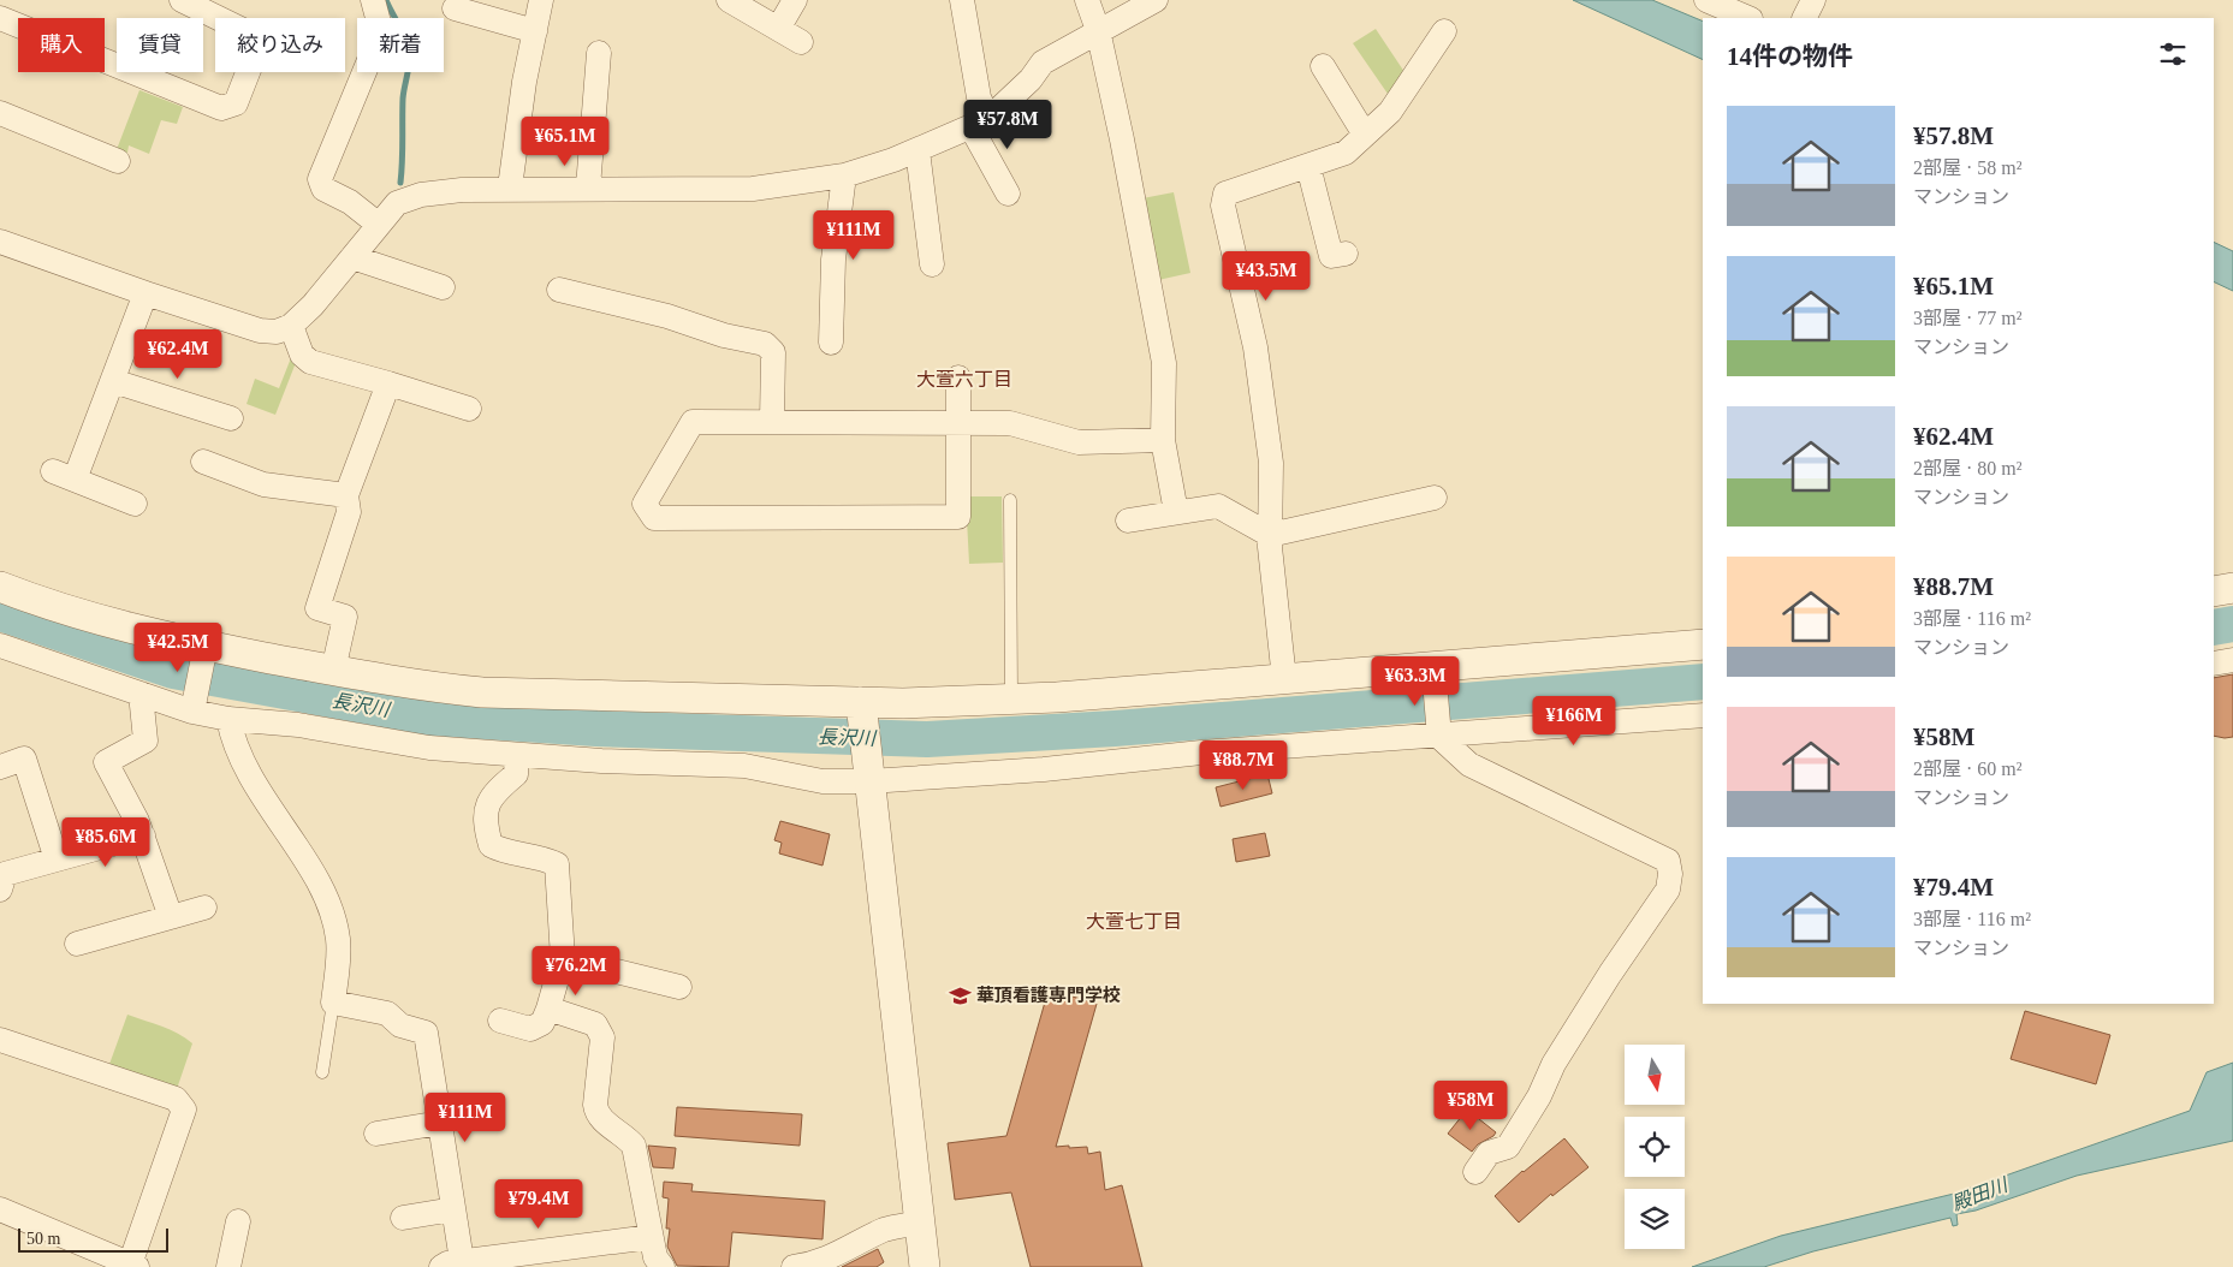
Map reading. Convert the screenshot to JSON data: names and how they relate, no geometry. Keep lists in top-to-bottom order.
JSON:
{
  "districts": ["大萱六丁目", "大萱七丁目"],
  "water": ["長沢川", "殿田川"],
  "places": {
    "school or university": ["華頂看護専門学校"]
  },
  "scale_bar": "50 m",
  "north": "bottom",
  "page": {
    "chip": [
      "購入",
      "賃貸",
      "絞り込み",
      "新着"
    ],
    "heading": "14件の物件",
    "list": [
      {
        "name": "¥57.8M",
        "note": "2部屋 · 58 m² · マンション"
      },
      {
        "name": "¥65.1M",
        "note": "3部屋 · 77 m² · マンション"
      },
      {
        "name": "¥62.4M",
        "note": "2部屋 · 80 m² · マンション"
      },
      {
        "name": "¥88.7M",
        "note": "3部屋 · 116 m² · マンション"
      },
      {
        "name": "¥58M",
        "note": "2部屋 · 60 m² · マンション"
      },
      {
        "name": "¥79.4M",
        "note": "3部屋 · 116 m² · マンション"
      }
    ],
    "price": [
      "¥57.8M",
      "¥65.1M",
      "¥111M",
      "¥43.5M",
      "¥62.4M",
      "¥42.5M",
      "¥63.3M",
      "¥166M",
      "¥88.7M",
      "¥85.6M",
      "¥76.2M",
      "¥58M",
      "¥111M",
      "¥79.4M"
    ],
    "scale": "50 m"
  }
}
